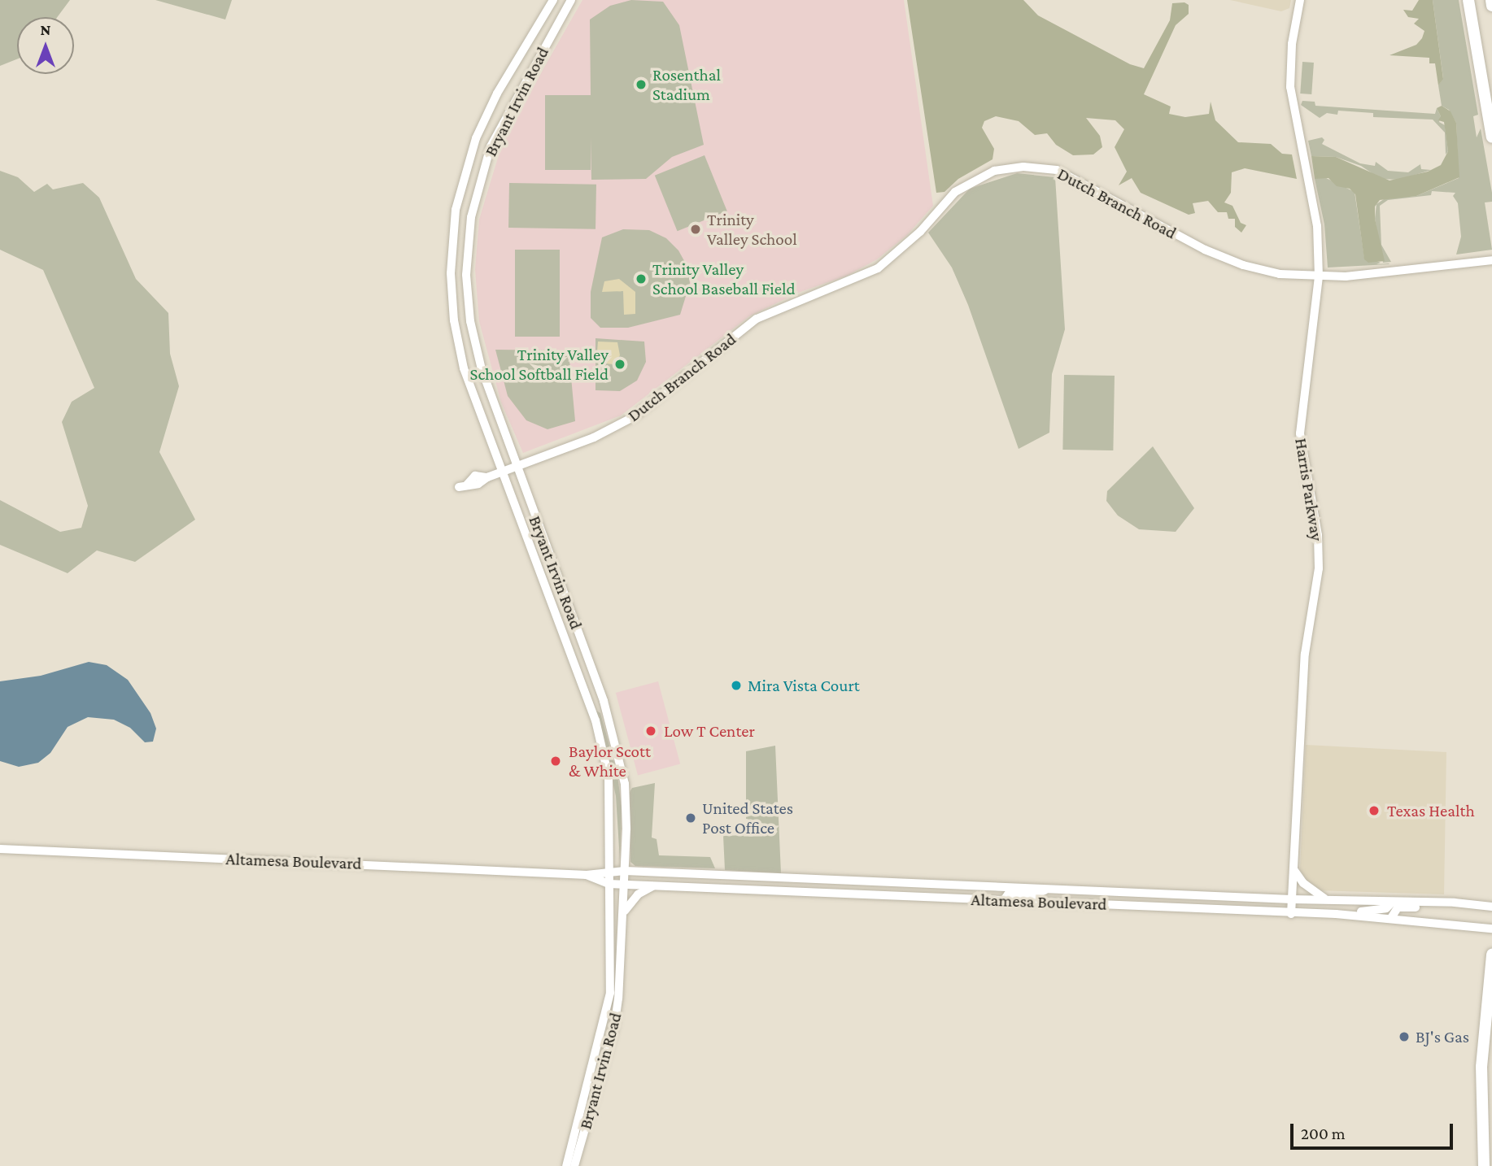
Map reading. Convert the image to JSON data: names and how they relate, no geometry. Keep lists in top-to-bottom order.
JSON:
{
  "streets": {
    "main road": [
      "Bryant Irvin Road",
      "Dutch Branch Road",
      "Harris Parkway",
      "Altamesa Boulevard"
    ]
  },
  "crossings": [
    ["Bryant Irvin Road", "Dutch Branch Road"],
    ["Bryant Irvin Road", "Altamesa Boulevard"],
    ["Dutch Branch Road", "Harris Parkway"],
    ["Harris Parkway", "Altamesa Boulevard"]
  ],
  "places": [
    "Rosenthal Stadium",
    "Trinity Valley School",
    "Trinity Valley School Baseball Field",
    "Trinity Valley School Softball Field",
    "Mira Vista Court",
    "Low T Center",
    "Baylor Scott & White",
    "Texas Health",
    "United States Post Office",
    "BJ's Gas"
  ],
  "scale_bar": "200 m",
  "north": "top"
}
